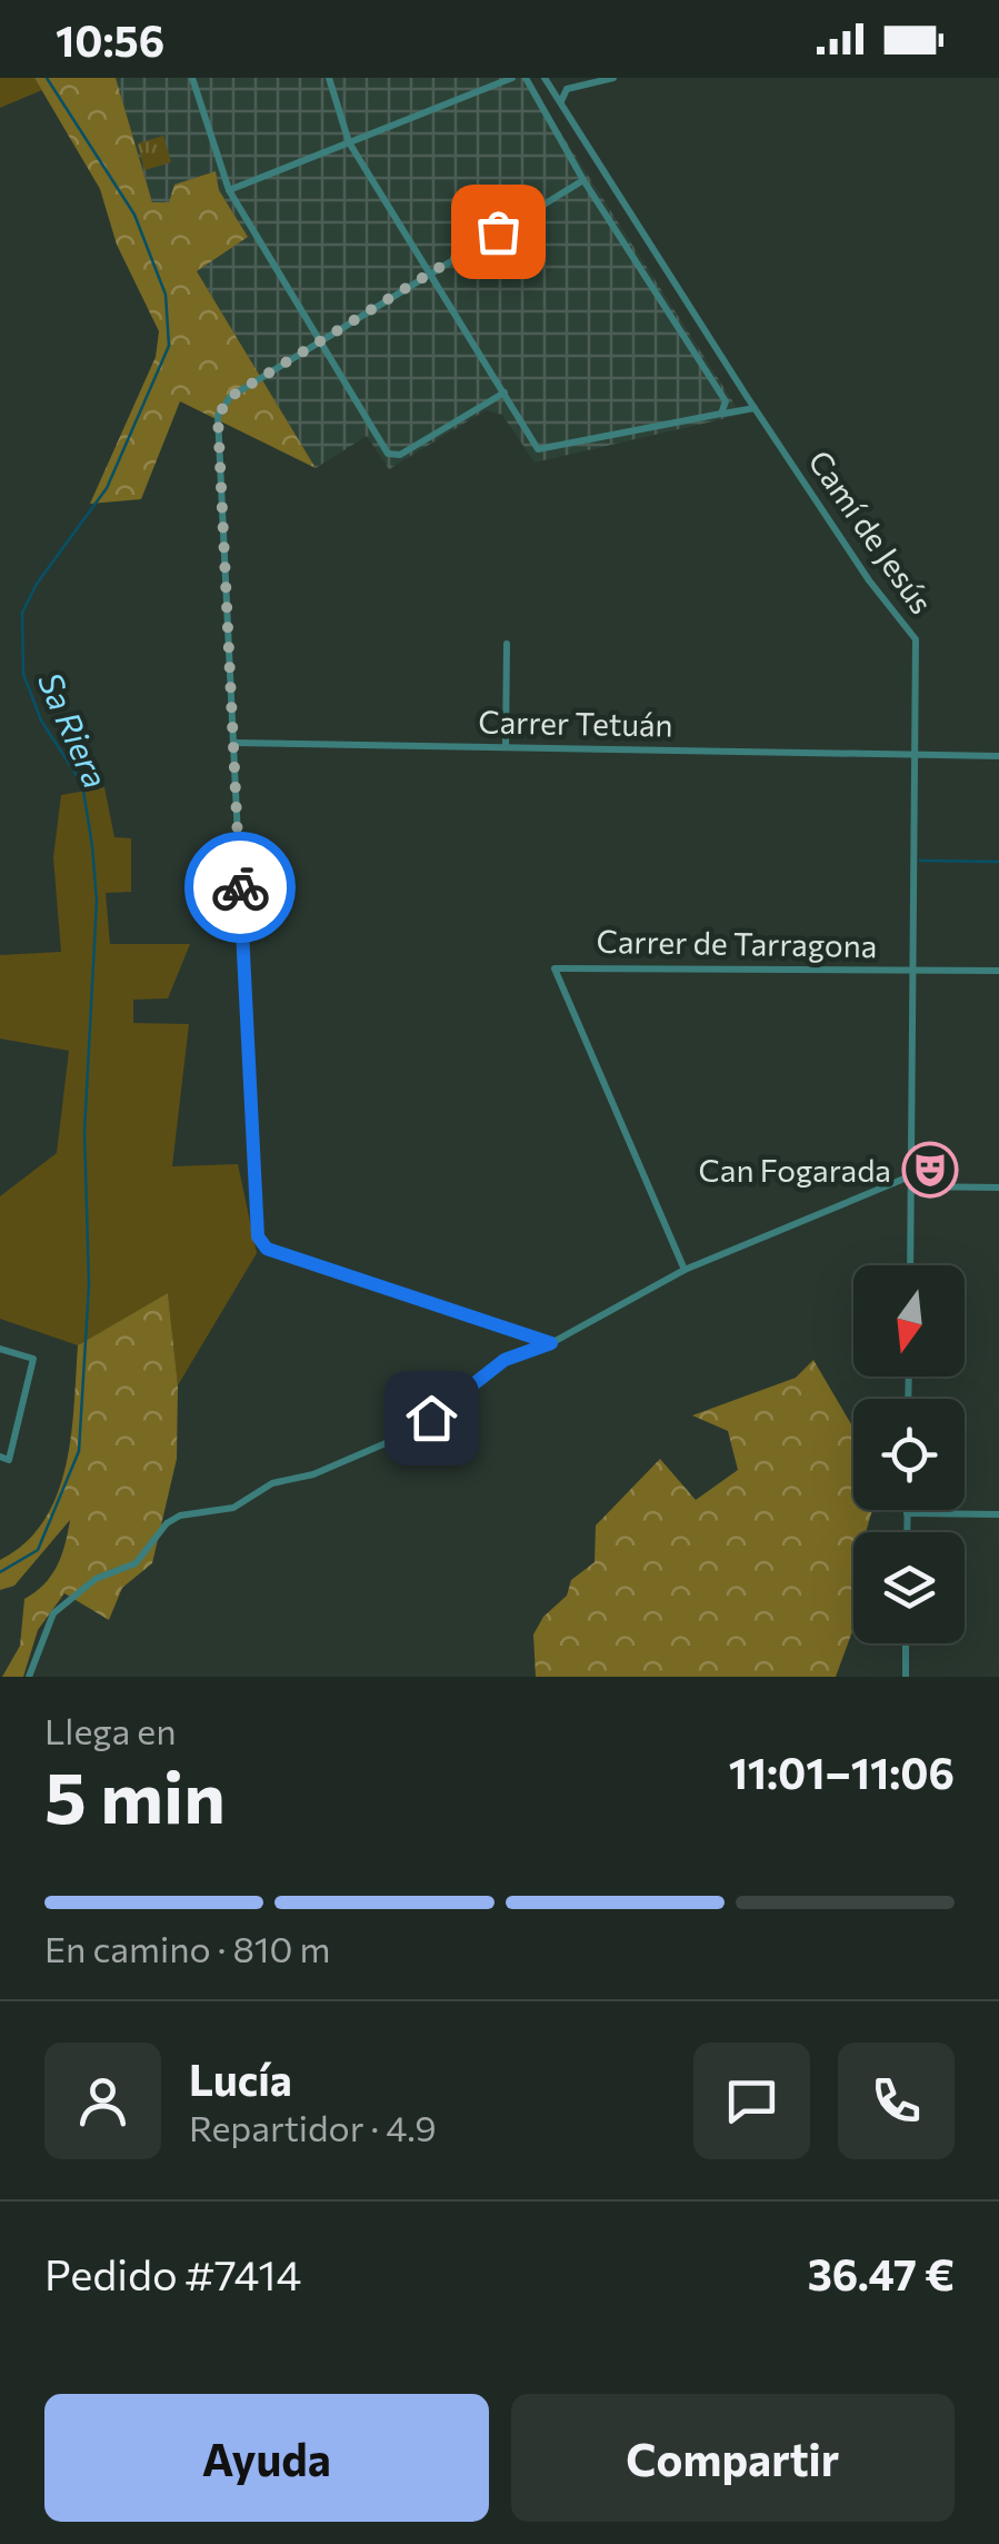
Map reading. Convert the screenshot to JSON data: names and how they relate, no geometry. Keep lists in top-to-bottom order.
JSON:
{
  "streets": {
    "street": ["Camí de Jesús", "Carrer Tetuán", "Carrer de Tarragona"]
  },
  "crossings": [
    ["Camí de Jesús", "Carrer Tetuán"],
    ["Camí de Jesús", "Carrer de Tarragona"]
  ],
  "water": ["Sa Riera"],
  "places": {
    "theatre": ["Can Fogarada"]
  },
  "north": "bottom",
  "page": {
    "status": "10:56",
    "heading": ["5 min", "Llega en", "11:01–11:06"],
    "panel": [
      "Lucía",
      "Repartidor · 4.9",
      "Pedido #7414",
      "36.47 €"
    ],
    "bar": "En camino · 810 m",
    "buttons": ["Ayuda", "Compartir"]
  }
}
